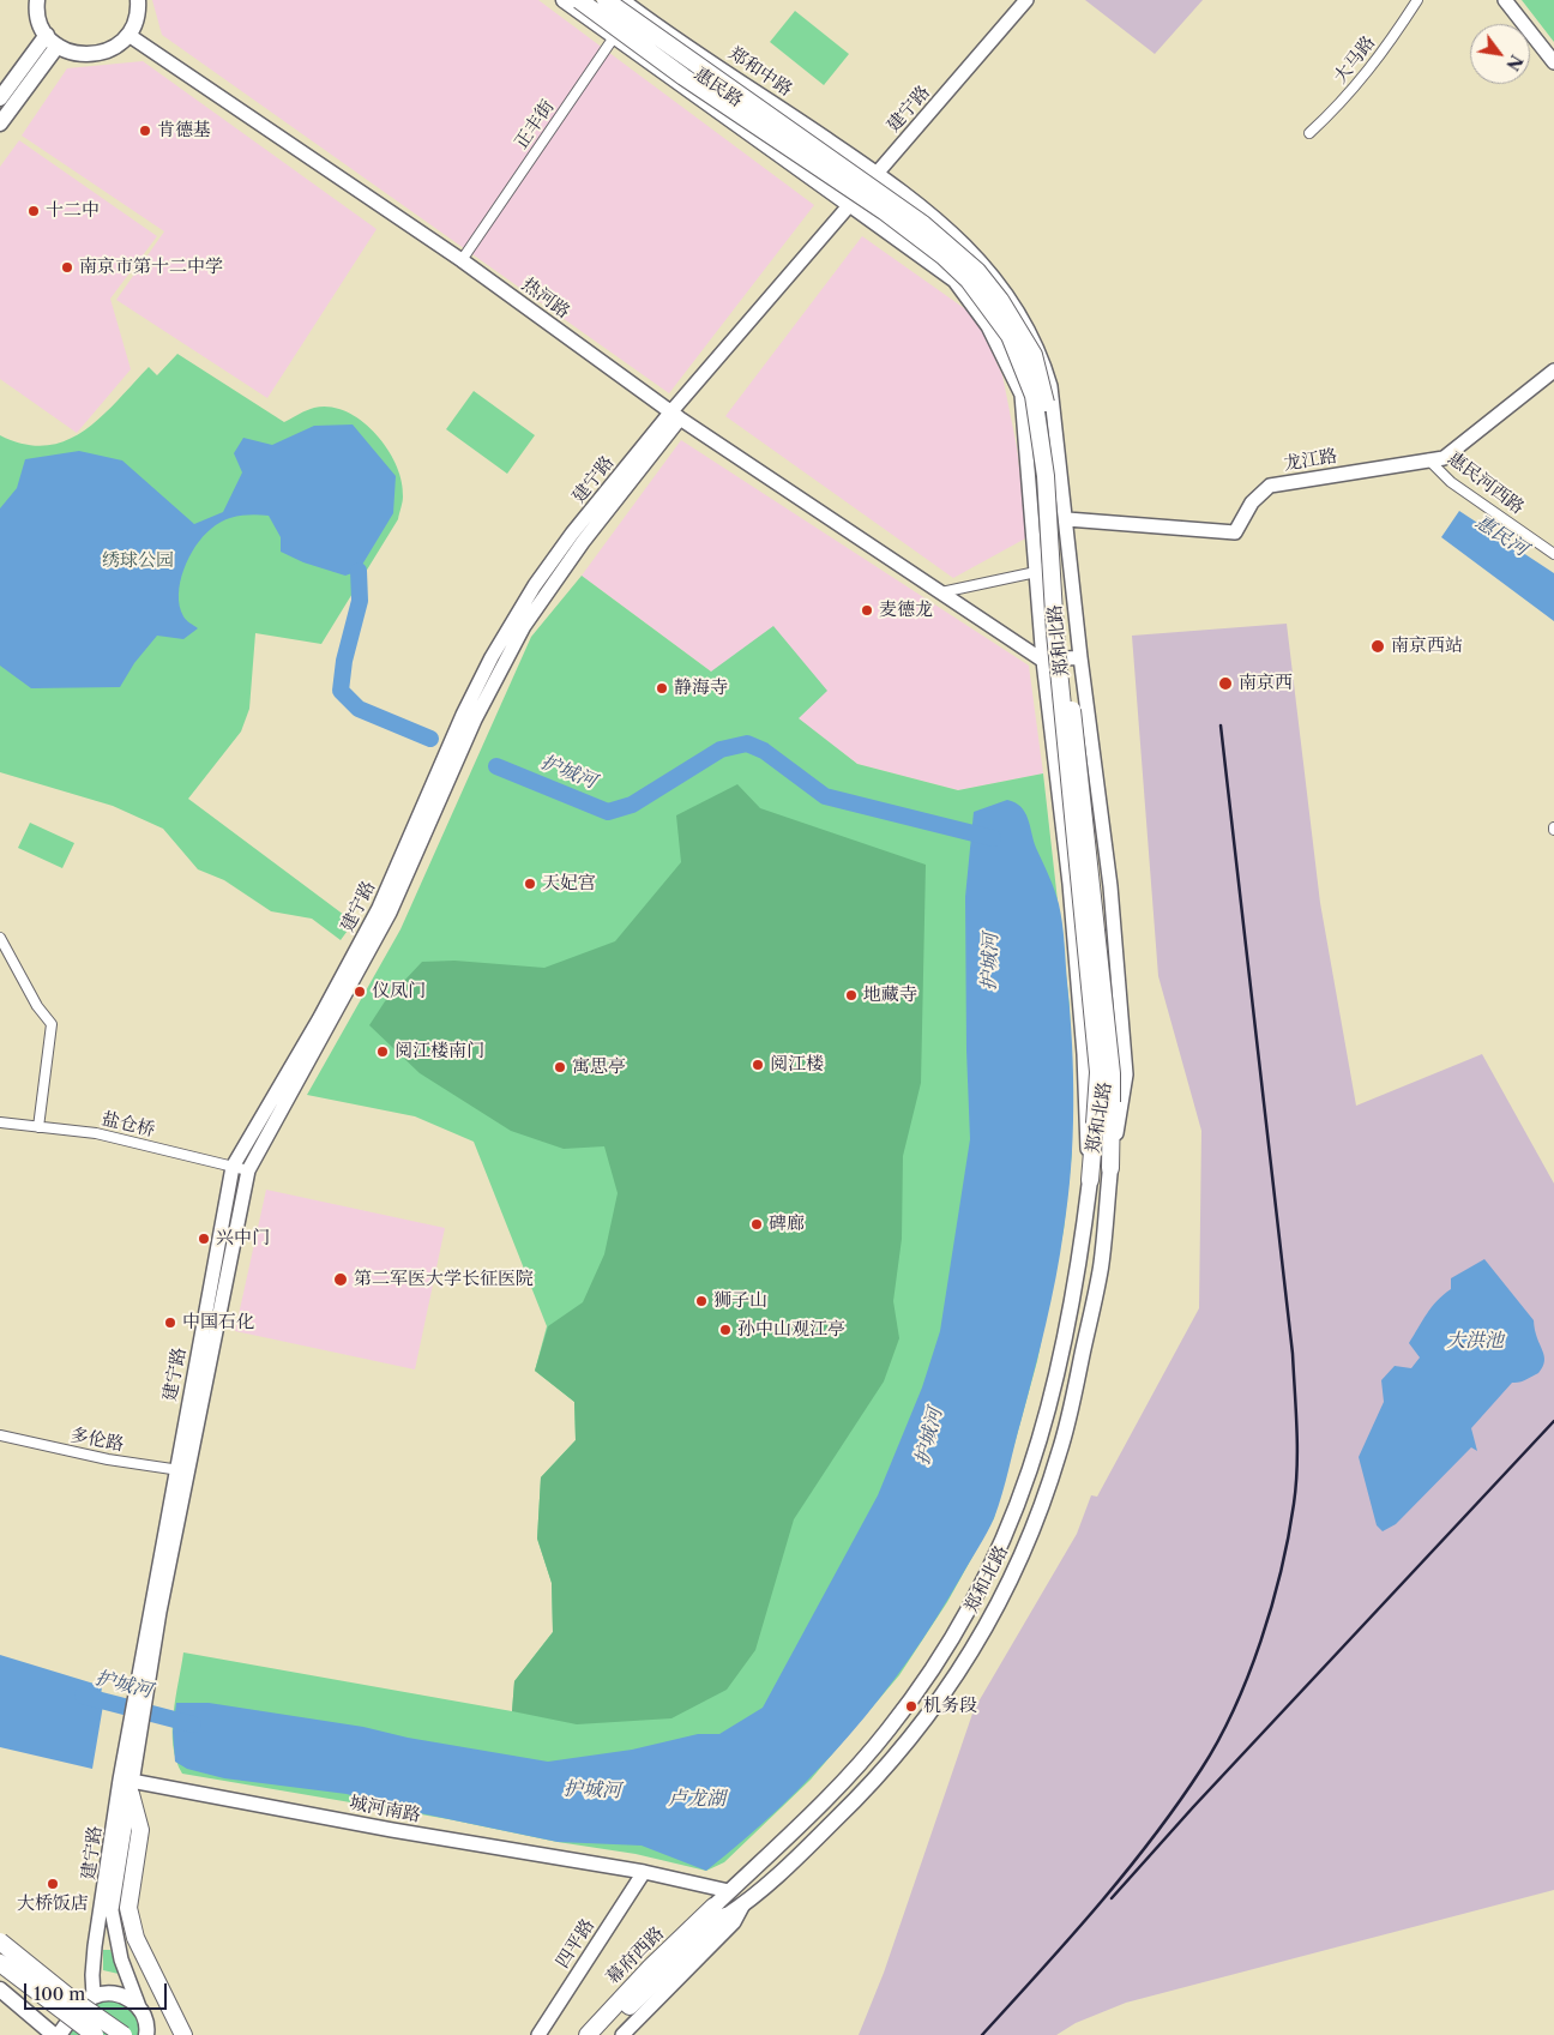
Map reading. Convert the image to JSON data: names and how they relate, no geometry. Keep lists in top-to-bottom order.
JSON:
{
  "streets": {
    "highway": ["郑和北路", "幕府西路"],
    "main road": [
      "郑和中路",
      "惠民路",
      "建宁路",
      "热河路",
      "龙江路",
      "城河南路",
      "四平路"
    ],
    "street": [
      "大马路",
      "正丰街",
      "惠民河西路",
      "盐仓桥",
      "多伦路"
    ]
  },
  "crossings": [
    ["郑和中路", "建宁路"],
    ["郑和中路", "正丰街"],
    ["郑和中路", "郑和北路"],
    ["惠民路", "建宁路"],
    ["惠民路", "正丰街"],
    ["惠民路", "郑和北路"],
    ["建宁路", "热河路"],
    ["建宁路", "郑和北路"],
    ["建宁路", "盐仓桥"],
    ["建宁路", "多伦路"],
    ["建宁路", "城河南路"],
    ["正丰街", "热河路"],
    ["热河路", "郑和北路"],
    ["龙江路", "惠民河西路"],
    ["龙江路", "郑和北路"],
    ["郑和北路", "城河南路"],
    ["郑和北路", "幕府西路"],
    ["城河南路", "四平路"]
  ],
  "water": [
    "惠民河",
    "护城河",
    "大洪池",
    "卢龙湖"
  ],
  "parks": ["绣球公园"],
  "places": [
    "肯德基",
    "十二中",
    "南京市第十二中学",
    "麦德龙",
    "南京西站",
    "南京西",
    "静海寺",
    "天妃宫",
    "仪凤门",
    "地藏寺",
    "阅江楼南门",
    "阅江楼",
    "寓思亭",
    "碑廊",
    "兴中门",
    "第二军医大学长征医院",
    "狮子山",
    "中国石化",
    "孙中山观江亭",
    "机务段",
    "大桥饭店"
  ],
  "scale_bar": "100 m",
  "north": "bottom right"
}
